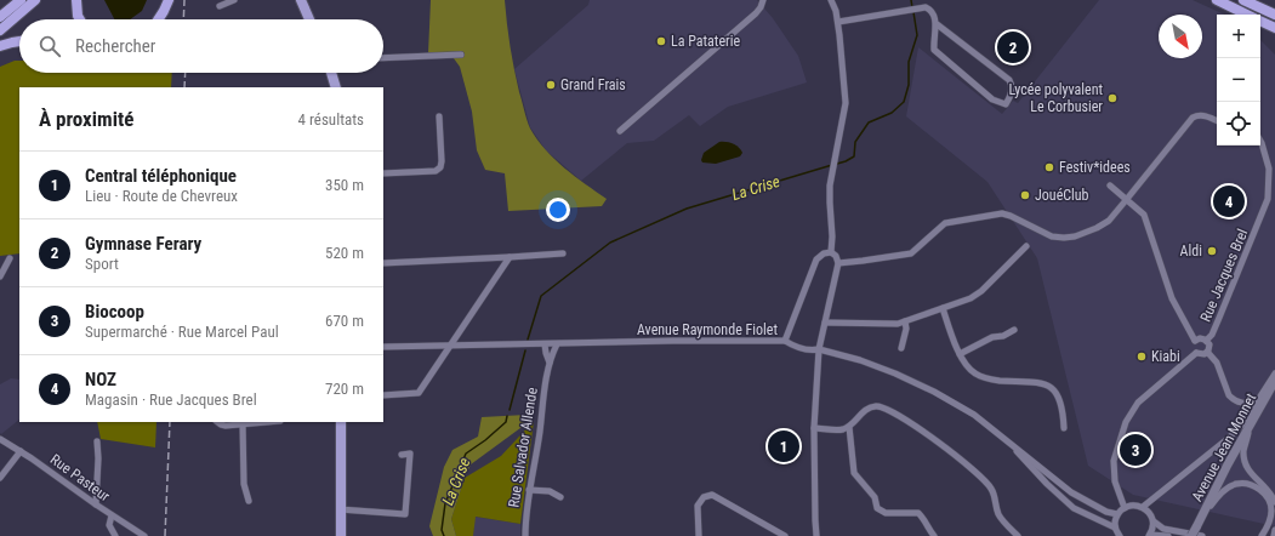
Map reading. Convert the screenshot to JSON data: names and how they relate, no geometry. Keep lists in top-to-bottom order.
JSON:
{
  "streets": {
    "main road": ["Avenue Jean Monnet"],
    "street": [
      "Rue Jacques Brel",
      "Avenue Raymonde Fiolet",
      "Rue Salvador Allende",
      "Rue Pasteur"
    ]
  },
  "crossings": [
    ["Avenue Raymonde Fiolet", "Rue Salvador Allende"]
  ],
  "water": ["La Crise"],
  "places": [
    "La Pataterie",
    "Grand Frais",
    "Lycée polyvalent Le Corbusier",
    "Festiv*idees",
    "JouéClub",
    "Aldi",
    "Kiabi"
  ],
  "north": "bottom right",
  "page": {
    "map_buttons": ["+", "−"],
    "search": "Rechercher",
    "pins": [
      "2",
      "4",
      "1",
      "3"
    ],
    "heading": ["À proximité", "4 résultats"],
    "list": [
      {
        "mark": "1",
        "name": "Central téléphonique",
        "note": "Lieu · Route de Chevreux",
        "value": "350 m"
      },
      {
        "mark": "2",
        "name": "Gymnase Ferary",
        "note": "Sport",
        "value": "520 m"
      },
      {
        "mark": "3",
        "name": "Biocoop",
        "note": "Supermarché · Rue Marcel Paul",
        "value": "670 m"
      },
      {
        "mark": "4",
        "name": "NOZ",
        "note": "Magasin · Rue Jacques Brel",
        "value": "720 m"
      }
    ]
  }
}
